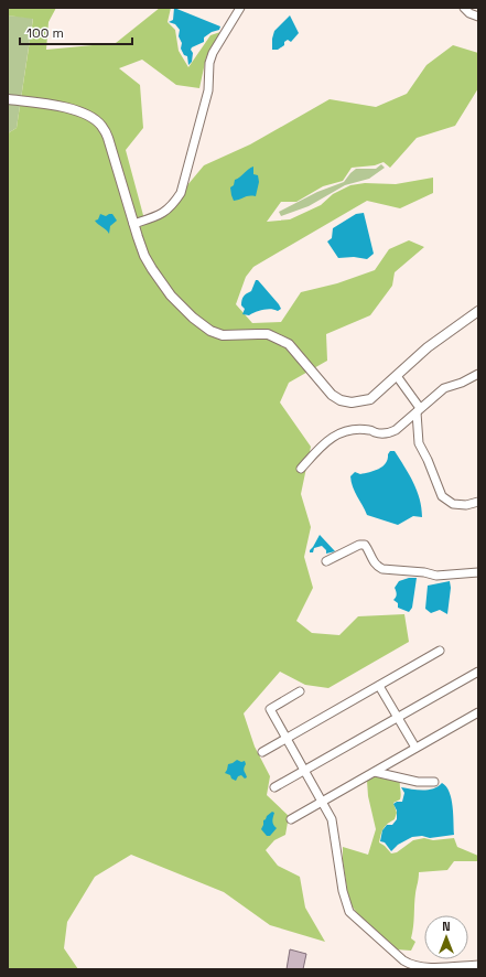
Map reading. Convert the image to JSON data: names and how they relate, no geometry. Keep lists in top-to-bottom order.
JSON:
{
  "scale_bar": "100 m",
  "north": "top"
}
